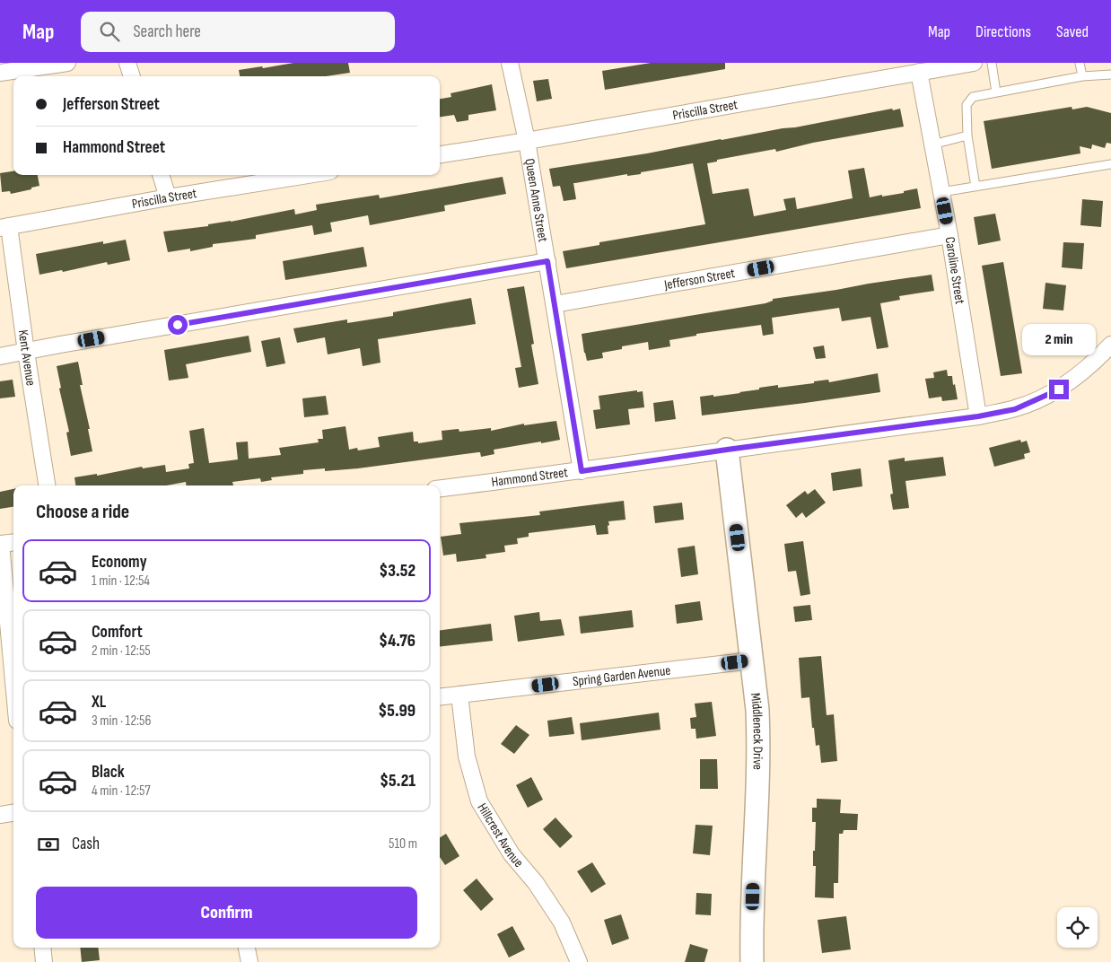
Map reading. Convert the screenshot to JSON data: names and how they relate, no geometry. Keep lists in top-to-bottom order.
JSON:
{
  "streets": {
    "street": [
      "Priscilla Street",
      "Queen Anne Street",
      "Caroline Street",
      "Jefferson Street",
      "Kent Avenue",
      "Hammond Street",
      "Spring Garden Avenue",
      "Middleneck Drive",
      "Hillcrest Avenue"
    ]
  },
  "crossings": [
    ["Priscilla Street", "Queen Anne Street"],
    ["Priscilla Street", "Caroline Street"],
    ["Priscilla Street", "Kent Avenue"],
    ["Queen Anne Street", "Jefferson Street"],
    ["Queen Anne Street", "Hammond Street"],
    ["Caroline Street", "Jefferson Street"],
    ["Caroline Street", "Hammond Street"],
    ["Hammond Street", "Middleneck Drive"],
    ["Spring Garden Avenue", "Middleneck Drive"],
    ["Spring Garden Avenue", "Hillcrest Avenue"]
  ],
  "page": {
    "header": "Map",
    "search": "Search here",
    "nav": ["Map", "Directions", "Saved"],
    "banner": ["Jefferson Street", "Hammond Street"],
    "bubble": "2 min",
    "heading": "Choose a ride",
    "list": [
      {
        "name": "Economy",
        "note": "1 min · 12:54",
        "value": "$3.52"
      },
      {
        "name": "Comfort",
        "note": "2 min · 12:55",
        "value": "$4.76"
      },
      {
        "name": "XL",
        "note": "3 min · 12:56",
        "value": "$5.99"
      },
      {
        "name": "Black",
        "note": "4 min · 12:57",
        "value": "$5.21"
      }
    ],
    "pay": ["Cash", "510 m"],
    "buttons": "Confirm"
  }
}
